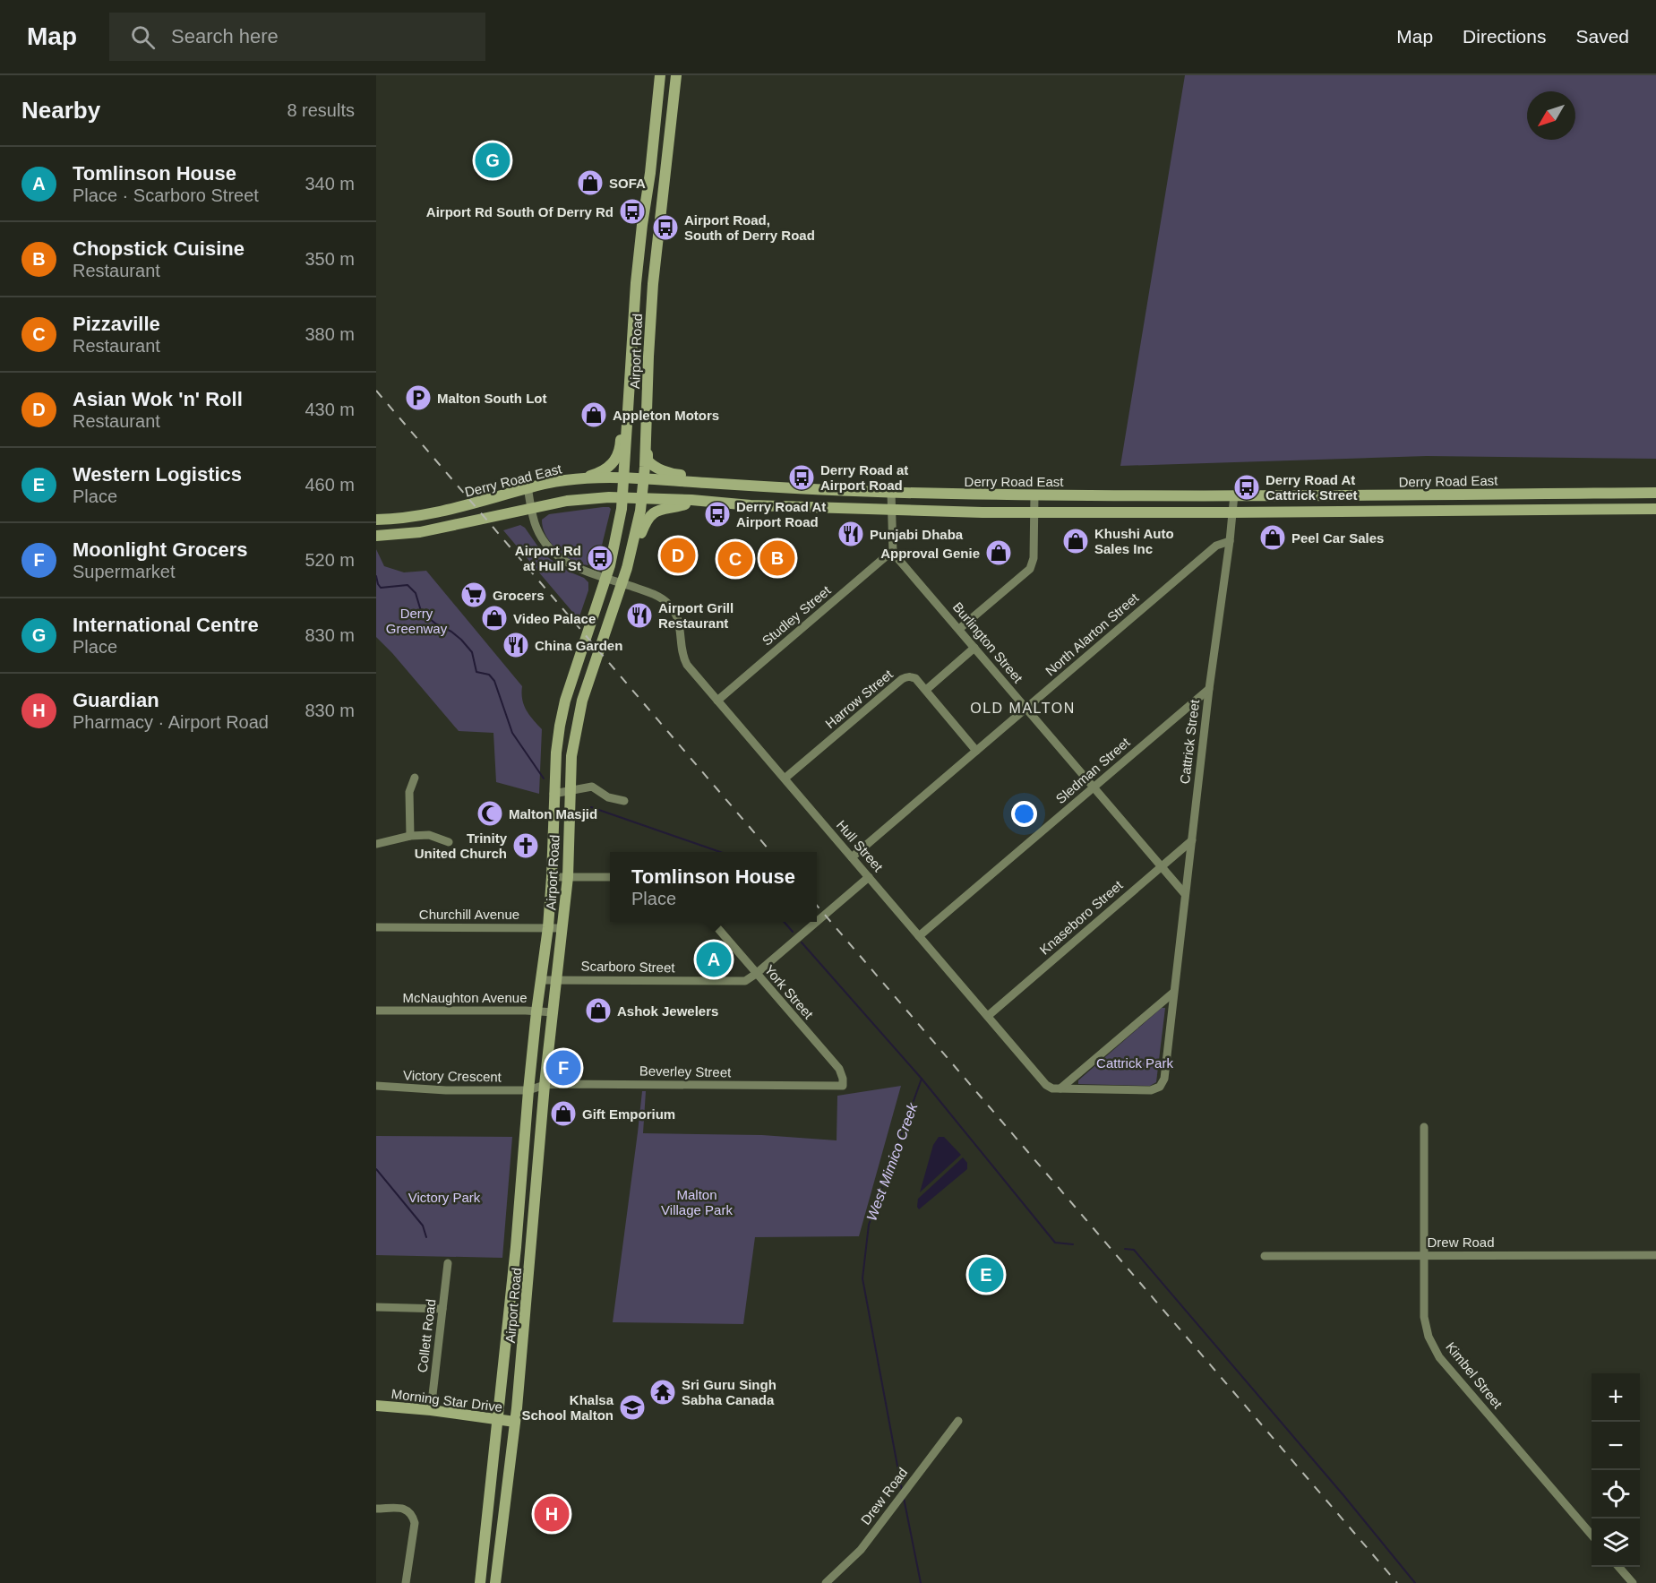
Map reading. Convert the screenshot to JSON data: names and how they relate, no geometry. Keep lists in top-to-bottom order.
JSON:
{
  "streets": {
    "main road": ["Airport Road", "Derry Road East", "Morning Star Drive"],
    "street": [
      "Studley Street",
      "North Alarton Street",
      "Burlington Street",
      "Harrow Street",
      "Cattrick Street",
      "Sledman Street",
      "Hull Street",
      "Churchill Avenue",
      "Knaseboro Street",
      "Scarboro Street",
      "York Street",
      "McNaughton Avenue",
      "Beverley Street",
      "Victory Crescent",
      "Drew Road",
      "Collett Road",
      "Kimbel Street"
    ]
  },
  "crossings": [
    ["Airport Road", "Derry Road East"],
    ["Airport Road", "Hull Street"],
    ["Airport Road", "Churchill Avenue"],
    ["Airport Road", "Scarboro Street"],
    ["Airport Road", "McNaughton Avenue"],
    ["Airport Road", "Beverley Street"],
    ["Airport Road", "Victory Crescent"],
    ["Airport Road", "Morning Star Drive"],
    ["Derry Road East", "Cattrick Street"],
    ["Derry Road East", "Hull Street"],
    ["Studley Street", "Burlington Street"],
    ["Studley Street", "Hull Street"],
    ["North Alarton Street", "Burlington Street"],
    ["North Alarton Street", "Cattrick Street"],
    ["North Alarton Street", "Hull Street"],
    ["Burlington Street", "Cattrick Street"],
    ["Burlington Street", "Sledman Street"],
    ["Burlington Street", "Knaseboro Street"],
    ["Harrow Street", "Hull Street"],
    ["Cattrick Street", "Sledman Street"],
    ["Cattrick Street", "Hull Street"],
    ["Cattrick Street", "Knaseboro Street"],
    ["Sledman Street", "Hull Street"],
    ["Hull Street", "Knaseboro Street"],
    ["Hull Street", "Scarboro Street"],
    ["Scarboro Street", "York Street"],
    ["York Street", "Beverley Street"],
    ["Beverley Street", "Victory Crescent"],
    ["Drew Road", "Kimbel Street"],
    ["Collett Road", "Morning Star Drive"]
  ],
  "districts": ["OLD MALTON"],
  "water": ["West Mimico Creek"],
  "parks": [
    "Derry Greenway",
    "Cattrick Park",
    "Malton Village Park",
    "Victory Park"
  ],
  "places": {
    "shop": [
      "SOFA",
      "Appleton Motors",
      "Peel Car Sales",
      "Khushi Auto Sales Inc",
      "Approval Genie",
      "Video Palace",
      "Ashok Jewelers",
      "Gift Emporium"
    ],
    "bus stop": [
      "Airport Rd South Of Derry Rd",
      "Airport Road, South of Derry Road",
      "Derry Road at Airport Road",
      "Derry Road At Cattrick Street",
      "Derry Road At Airport Road",
      "Airport Rd at Hull St"
    ],
    "parking": ["Malton South Lot"],
    "restaurant": ["Punjabi Dhaba", "Airport Grill Restaurant", "China Garden"],
    "supermarket": ["Grocers"],
    "mosque": ["Malton Masjid"],
    "church": ["Trinity United Church"],
    "temple": ["Sri Guru Singh Sabha Canada"],
    "school or university": ["Khalsa School Malton"]
  },
  "north": "bottom left",
  "page": {
    "header": "Map",
    "search": "Search here",
    "nav": ["Map", "Directions", "Saved"],
    "heading": ["Nearby", "8 results"],
    "pins": [
      "G",
      "D",
      "B",
      "C",
      "A",
      "F",
      "E",
      "H"
    ],
    "list": [
      {
        "mark": "A",
        "name": "Tomlinson House",
        "note": "Place · Scarboro Street",
        "value": "340 m"
      },
      {
        "mark": "B",
        "name": "Chopstick Cuisine",
        "note": "Restaurant",
        "value": "350 m"
      },
      {
        "mark": "C",
        "name": "Pizzaville",
        "note": "Restaurant",
        "value": "380 m"
      },
      {
        "mark": "D",
        "name": "Asian Wok 'n' Roll",
        "note": "Restaurant",
        "value": "430 m"
      },
      {
        "mark": "E",
        "name": "Western Logistics",
        "note": "Place",
        "value": "460 m"
      },
      {
        "mark": "F",
        "name": "Moonlight Grocers",
        "note": "Supermarket",
        "value": "520 m"
      },
      {
        "mark": "G",
        "name": "International Centre",
        "note": "Place",
        "value": "830 m"
      },
      {
        "mark": "H",
        "name": "Guardian",
        "note": "Pharmacy · Airport Road",
        "value": "830 m"
      }
    ],
    "popup": ["Tomlinson House", "Place"],
    "map_buttons": ["+", "−"]
  }
}
